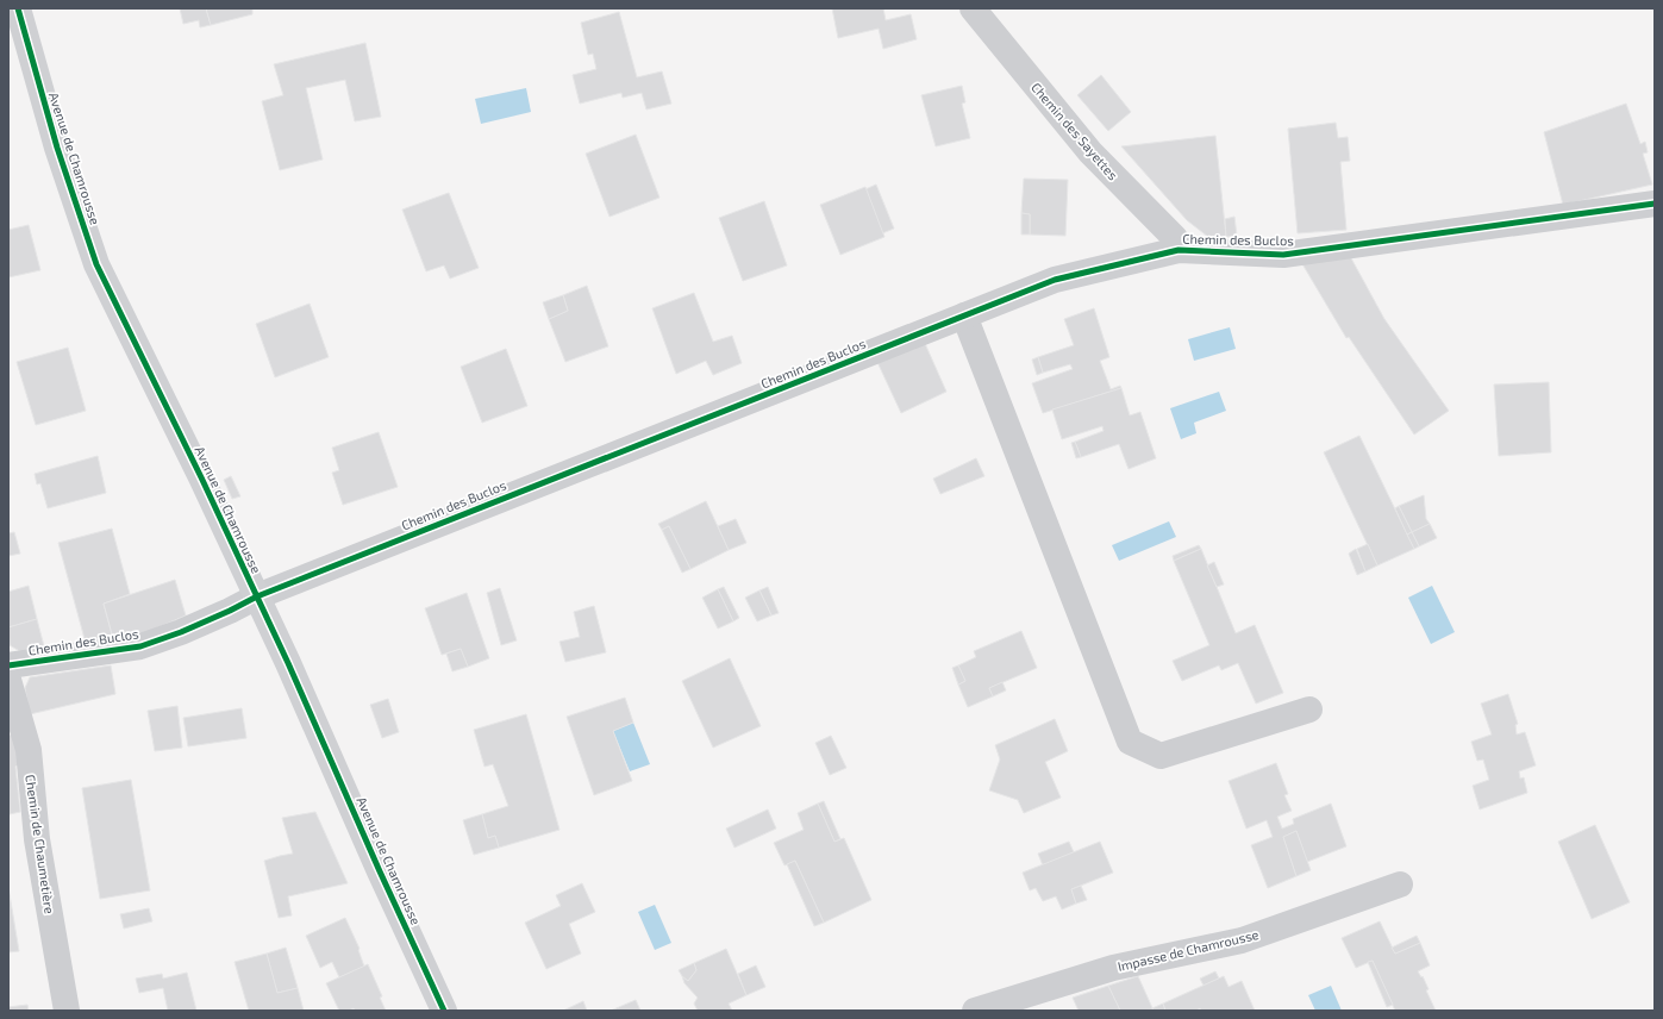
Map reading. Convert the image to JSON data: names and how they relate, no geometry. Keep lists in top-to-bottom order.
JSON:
{
  "streets": {
    "street": [
      "Chemin des Sayettes",
      "Avenue de Chamrousse",
      "Chemin des Buclos",
      "Chemin de Chaumetière",
      "Impasse de Chamrousse"
    ]
  },
  "crossings": [
    ["Chemin des Sayettes", "Chemin des Buclos"],
    ["Avenue de Chamrousse", "Chemin des Buclos"]
  ]
}
